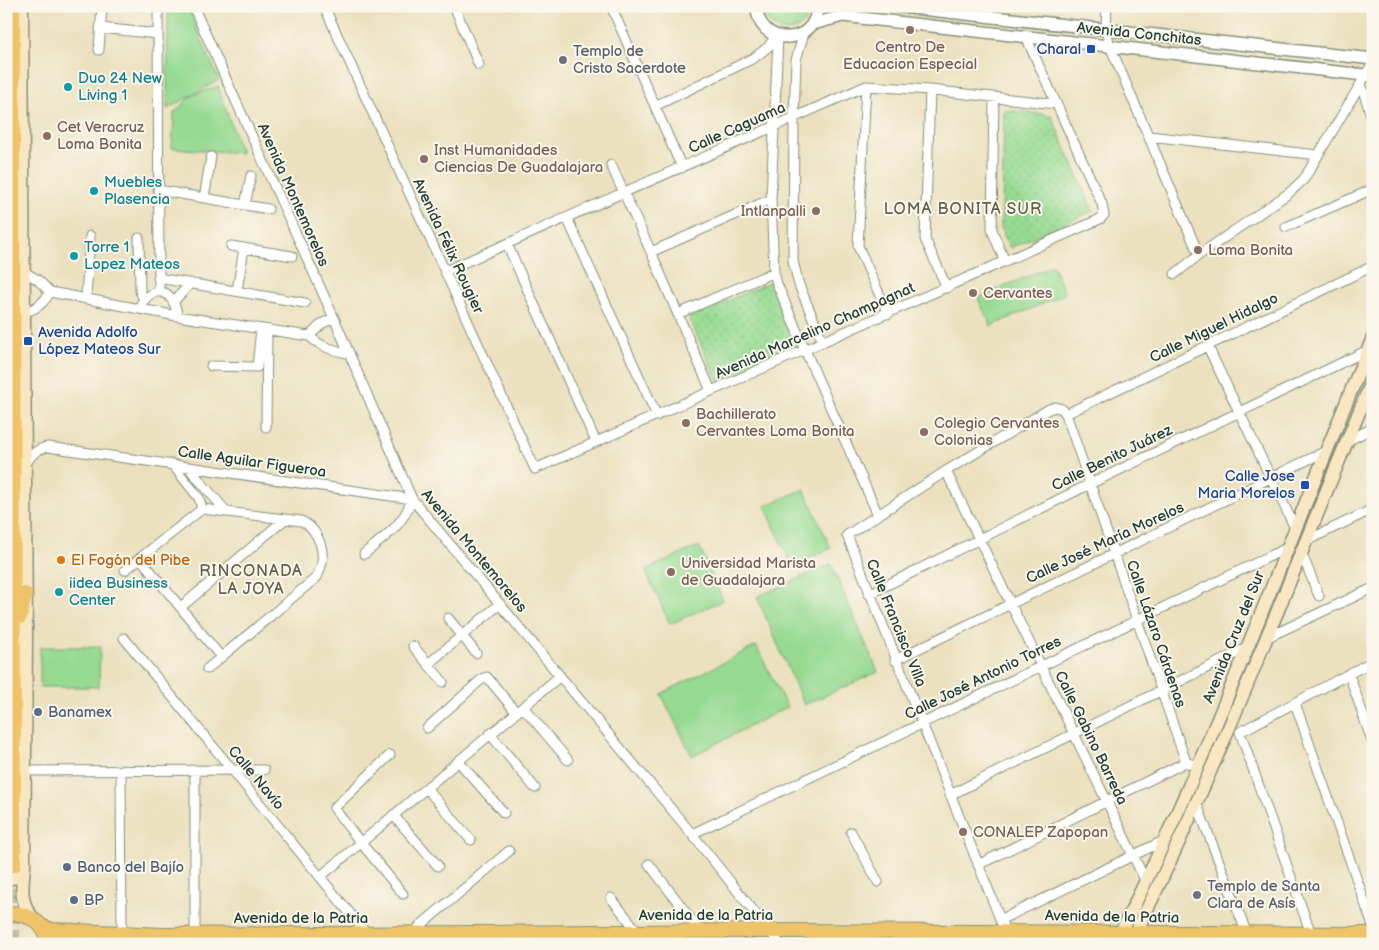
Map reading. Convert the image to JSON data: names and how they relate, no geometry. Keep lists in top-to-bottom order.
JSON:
{
  "streets": {
    "main road": ["Avenida Cruz del Sur", "Avenida de la Patria"],
    "street": [
      "Avenida Conchitas",
      "Calle Caguama",
      "Avenida Montemorelos",
      "Avenida Félix Rougier",
      "Calle Miguel Hidalgo",
      "Avenida Marcelino Champagnat",
      "Calle Benito Juárez",
      "Calle Aguilar Figueroa",
      "Calle José María Morelos",
      "Calle Francisco Villa",
      "Calle Lázaro Cárdenas",
      "Calle José Antonio Torres",
      "Calle Gabino Barreda",
      "Calle Navío"
    ]
  },
  "crossings": [
    ["Calle Caguama", "Avenida Félix Rougier"],
    ["Calle Caguama", "Avenida Marcelino Champagnat"],
    ["Avenida Montemorelos", "Calle Aguilar Figueroa"],
    ["Avenida Montemorelos", "Calle José Antonio Torres"],
    ["Avenida Montemorelos", "Avenida de la Patria"],
    ["Avenida Félix Rougier", "Avenida Marcelino Champagnat"],
    ["Calle Miguel Hidalgo", "Calle Lázaro Cárdenas"],
    ["Calle Benito Juárez", "Calle Francisco Villa"],
    ["Calle Benito Juárez", "Calle Lázaro Cárdenas"],
    ["Calle Benito Juárez", "Avenida Cruz del Sur"],
    ["Calle Benito Juárez", "Calle Gabino Barreda"],
    ["Calle José María Morelos", "Calle Francisco Villa"],
    ["Calle José María Morelos", "Calle Lázaro Cárdenas"],
    ["Calle José María Morelos", "Avenida Cruz del Sur"],
    ["Calle José María Morelos", "Calle Gabino Barreda"],
    ["Calle Francisco Villa", "Calle José Antonio Torres"],
    ["Calle Francisco Villa", "Avenida de la Patria"],
    ["Calle Lázaro Cárdenas", "Avenida Cruz del Sur"],
    ["Calle Lázaro Cárdenas", "Calle José Antonio Torres"],
    ["Avenida Cruz del Sur", "Calle José Antonio Torres"],
    ["Avenida Cruz del Sur", "Calle Gabino Barreda"],
    ["Avenida Cruz del Sur", "Avenida de la Patria"],
    ["Calle José Antonio Torres", "Calle Gabino Barreda"],
    ["Calle Navío", "Avenida de la Patria"]
  ],
  "districts": ["LOMA BONITA SUR", "RINCONADA LA JOYA"],
  "places": {
    "other": [
      "Centro De Educacion Especial",
      "Templo de Cristo Sacerdote",
      "Duo 24 New Living 1",
      "Cet Veracruz Loma Bonita",
      "Inst Humanidades Ciencias De Guadalajara",
      "Muebles Plasencia",
      "Intlanpalli",
      "Loma Bonita",
      "Torre 1 Lopez Mateos",
      "Cervantes",
      "Bachillerato Cervantes Loma Bonita",
      "Colegio Cervantes Colonias",
      "El Fogón del Pibe",
      "Universidad Marista de Guadalajara",
      "iidea Business Center",
      "Banamex",
      "CONALEP Zapopan",
      "Banco del Bajío",
      "Templo de Santa Clara de Asís",
      "BP"
    ],
    "transit": ["Charal", "Avenida Adolfo López Mateos Sur", "Calle Jose Maria Morelos"]
  }
}
